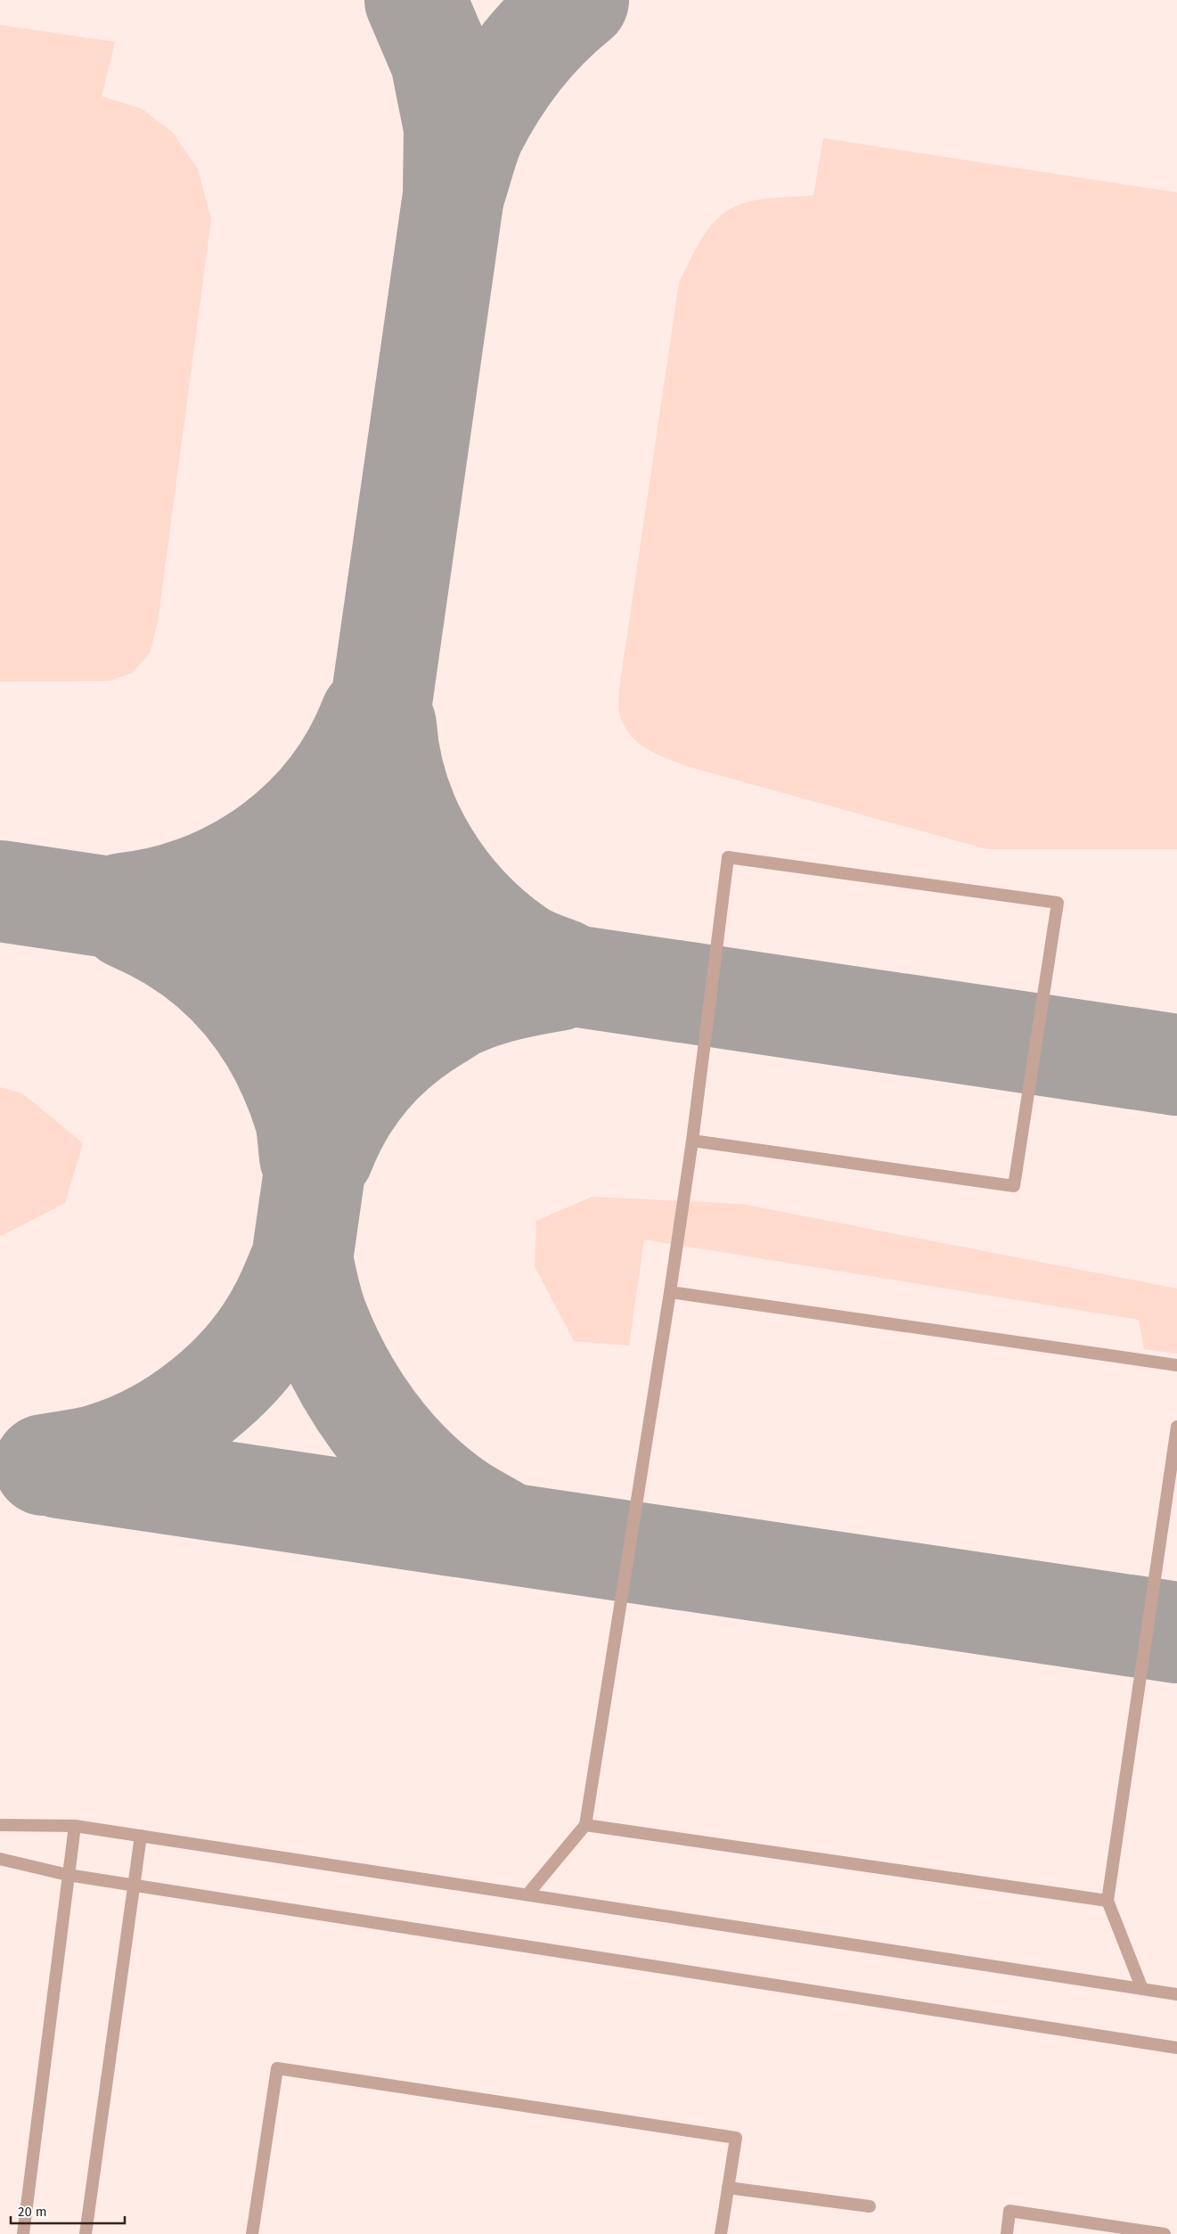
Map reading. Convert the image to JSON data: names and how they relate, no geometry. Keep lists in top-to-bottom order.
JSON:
{
  "scale_bar": "20 m"
}
